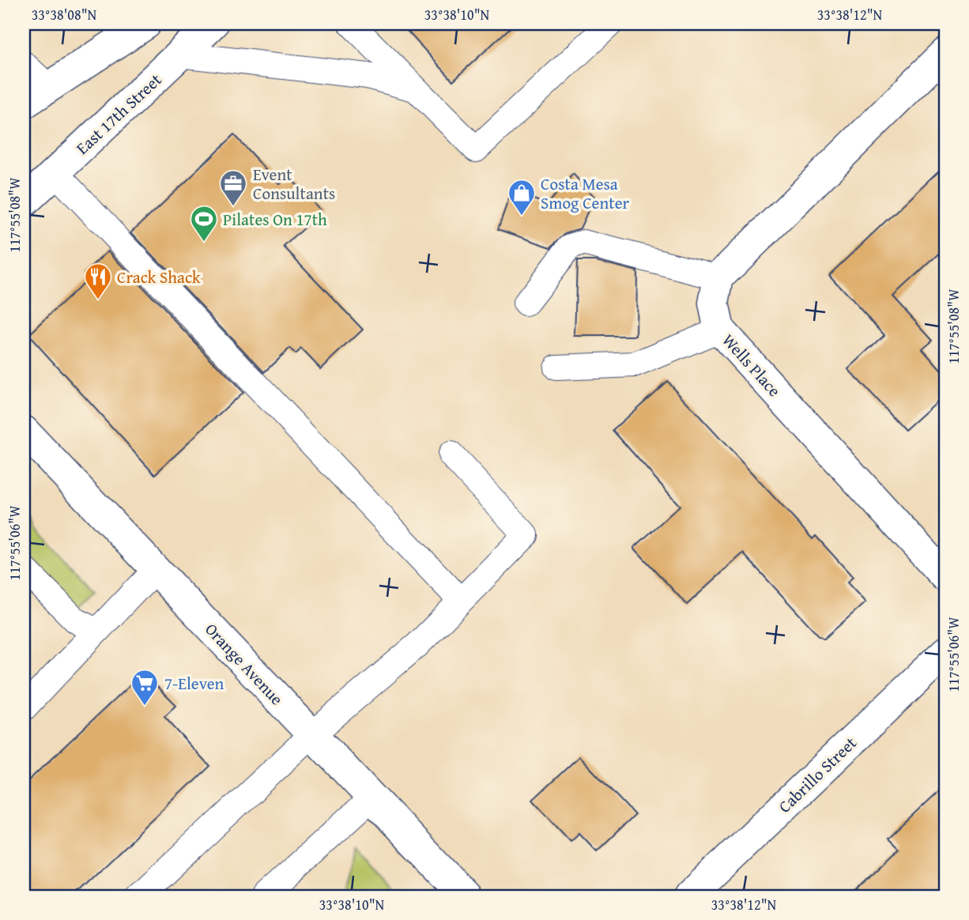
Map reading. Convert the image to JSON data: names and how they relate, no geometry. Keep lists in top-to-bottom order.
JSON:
{
  "streets": {
    "street": [
      "East 17th Street",
      "Wells Place",
      "Orange Avenue",
      "Cabrillo Street"
    ]
  },
  "places": {
    "office": ["Event Consultants"],
    "shop": ["Costa Mesa Smog Center"],
    "sports": ["Pilates On 17th"],
    "restaurant": ["Crack Shack"],
    "supermarket": ["7-Eleven"]
  },
  "coordinates": [
    "33°38'08\"N",
    "33°38'10\"N",
    "33°38'12\"N",
    "117°55'08\"W",
    "117°55'06\"W"
  ]
}
